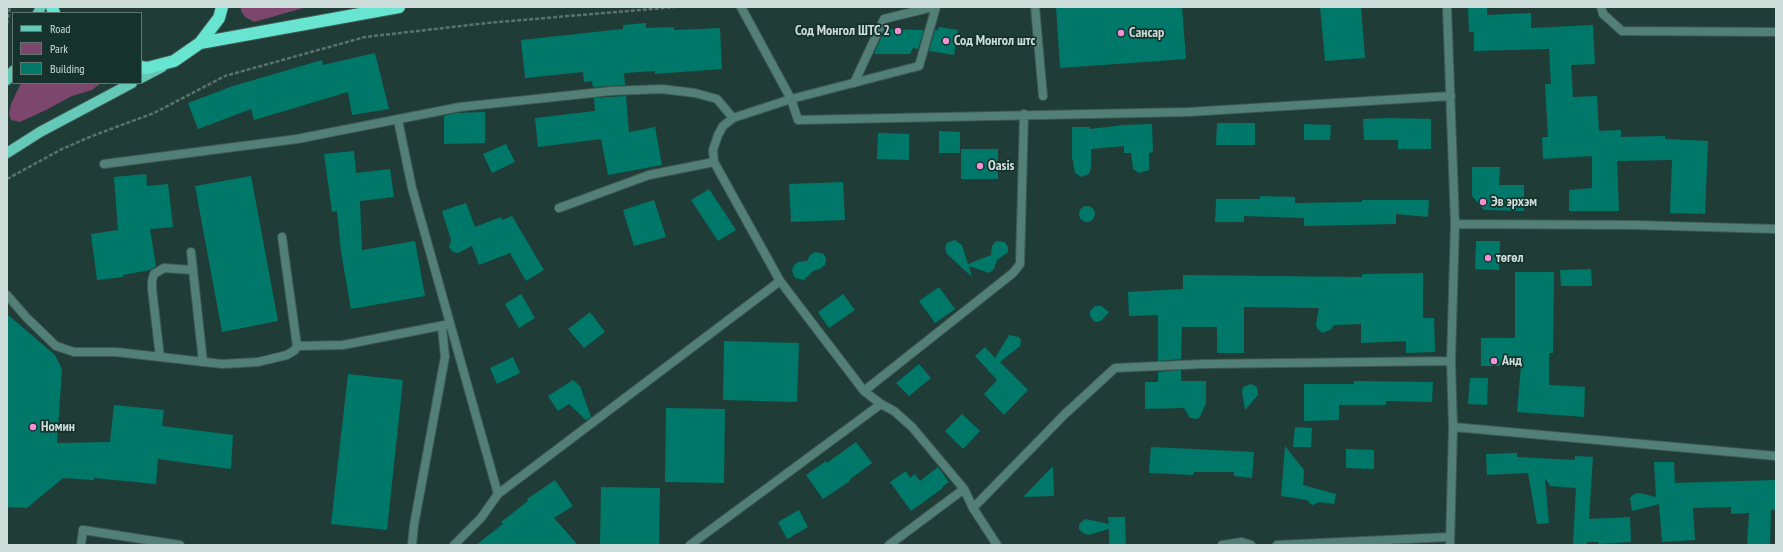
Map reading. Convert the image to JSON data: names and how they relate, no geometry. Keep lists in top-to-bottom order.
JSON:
{
  "places": [
    "Сод Монгол ШТС 2",
    "Сансар",
    "Сод Монгол штс",
    "Oasis",
    "Эв эрхэм",
    "төгөл",
    "Анд",
    "Номин"
  ],
  "legend": ["Road", "Park", "Building"]
}
